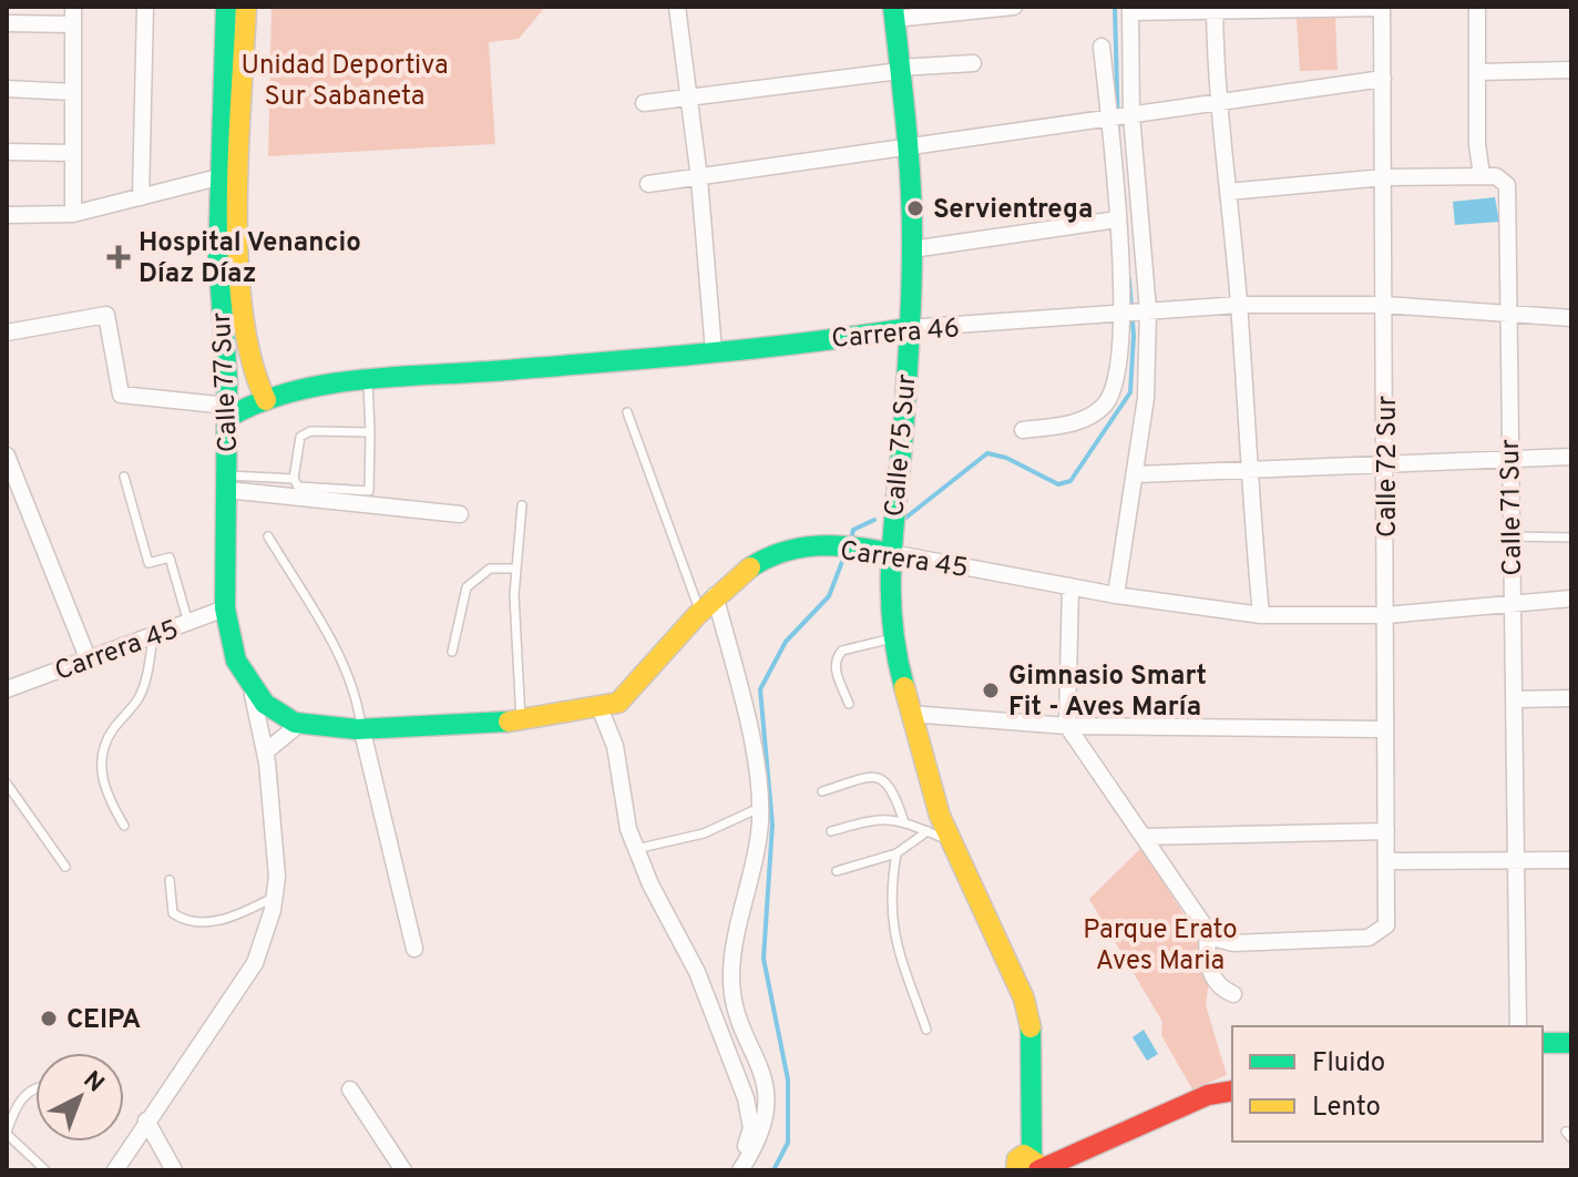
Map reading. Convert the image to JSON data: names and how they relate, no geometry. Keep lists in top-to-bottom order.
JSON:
{
  "streets": {
    "street": [
      "Carrera 46",
      "Calle 77 Sur",
      "Calle 75 Sur",
      "Calle 72 Sur",
      "Calle 71 Sur",
      "Carrera 45"
    ]
  },
  "crossings": [
    ["Carrera 46", "Calle 77 Sur"],
    ["Carrera 46", "Calle 75 Sur"],
    ["Carrera 46", "Calle 72 Sur"],
    ["Carrera 46", "Calle 71 Sur"],
    ["Calle 77 Sur", "Carrera 45"],
    ["Calle 75 Sur", "Carrera 45"],
    ["Calle 72 Sur", "Carrera 45"],
    ["Calle 71 Sur", "Carrera 45"]
  ],
  "parks": ["Unidad Deportiva Sur Sabaneta", "Parque Erato Aves Maria"],
  "places": {
    "other": ["Servientrega", "Gimnasio Smart Fit - Aves María", "CEIPA"],
    "health": ["Hospital Venancio Díaz Díaz"]
  },
  "legend": ["Fluido", "Lento"],
  "north": "top right"
}
